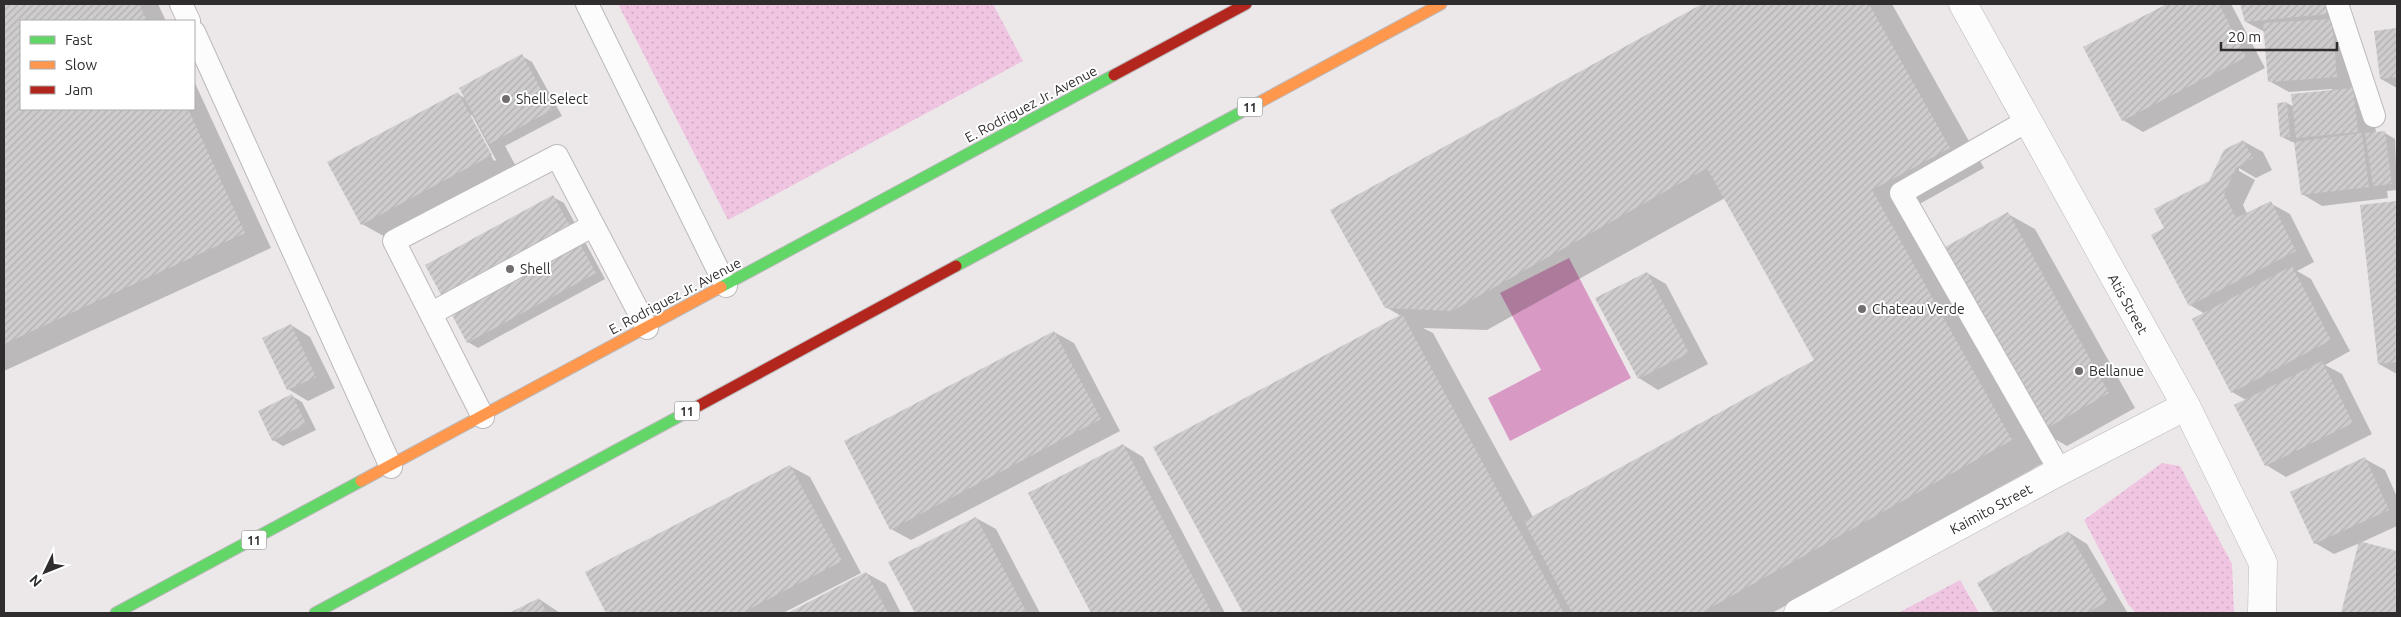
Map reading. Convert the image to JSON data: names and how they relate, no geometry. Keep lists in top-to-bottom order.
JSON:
{
  "streets": {
    "main road": ["E. Rodriguez Jr. Avenue", "11"],
    "street": ["Atis Street", "Kaimito Street"]
  },
  "crossings": [
    ["Atis Street", "Kaimito Street"]
  ],
  "places": [
    "Shell Select",
    "Shell",
    "Chateau Verde",
    "Bellanue"
  ],
  "legend": ["Fast", "Slow", "Jam"],
  "scale_bar": "20 m",
  "north": "bottom left"
}
